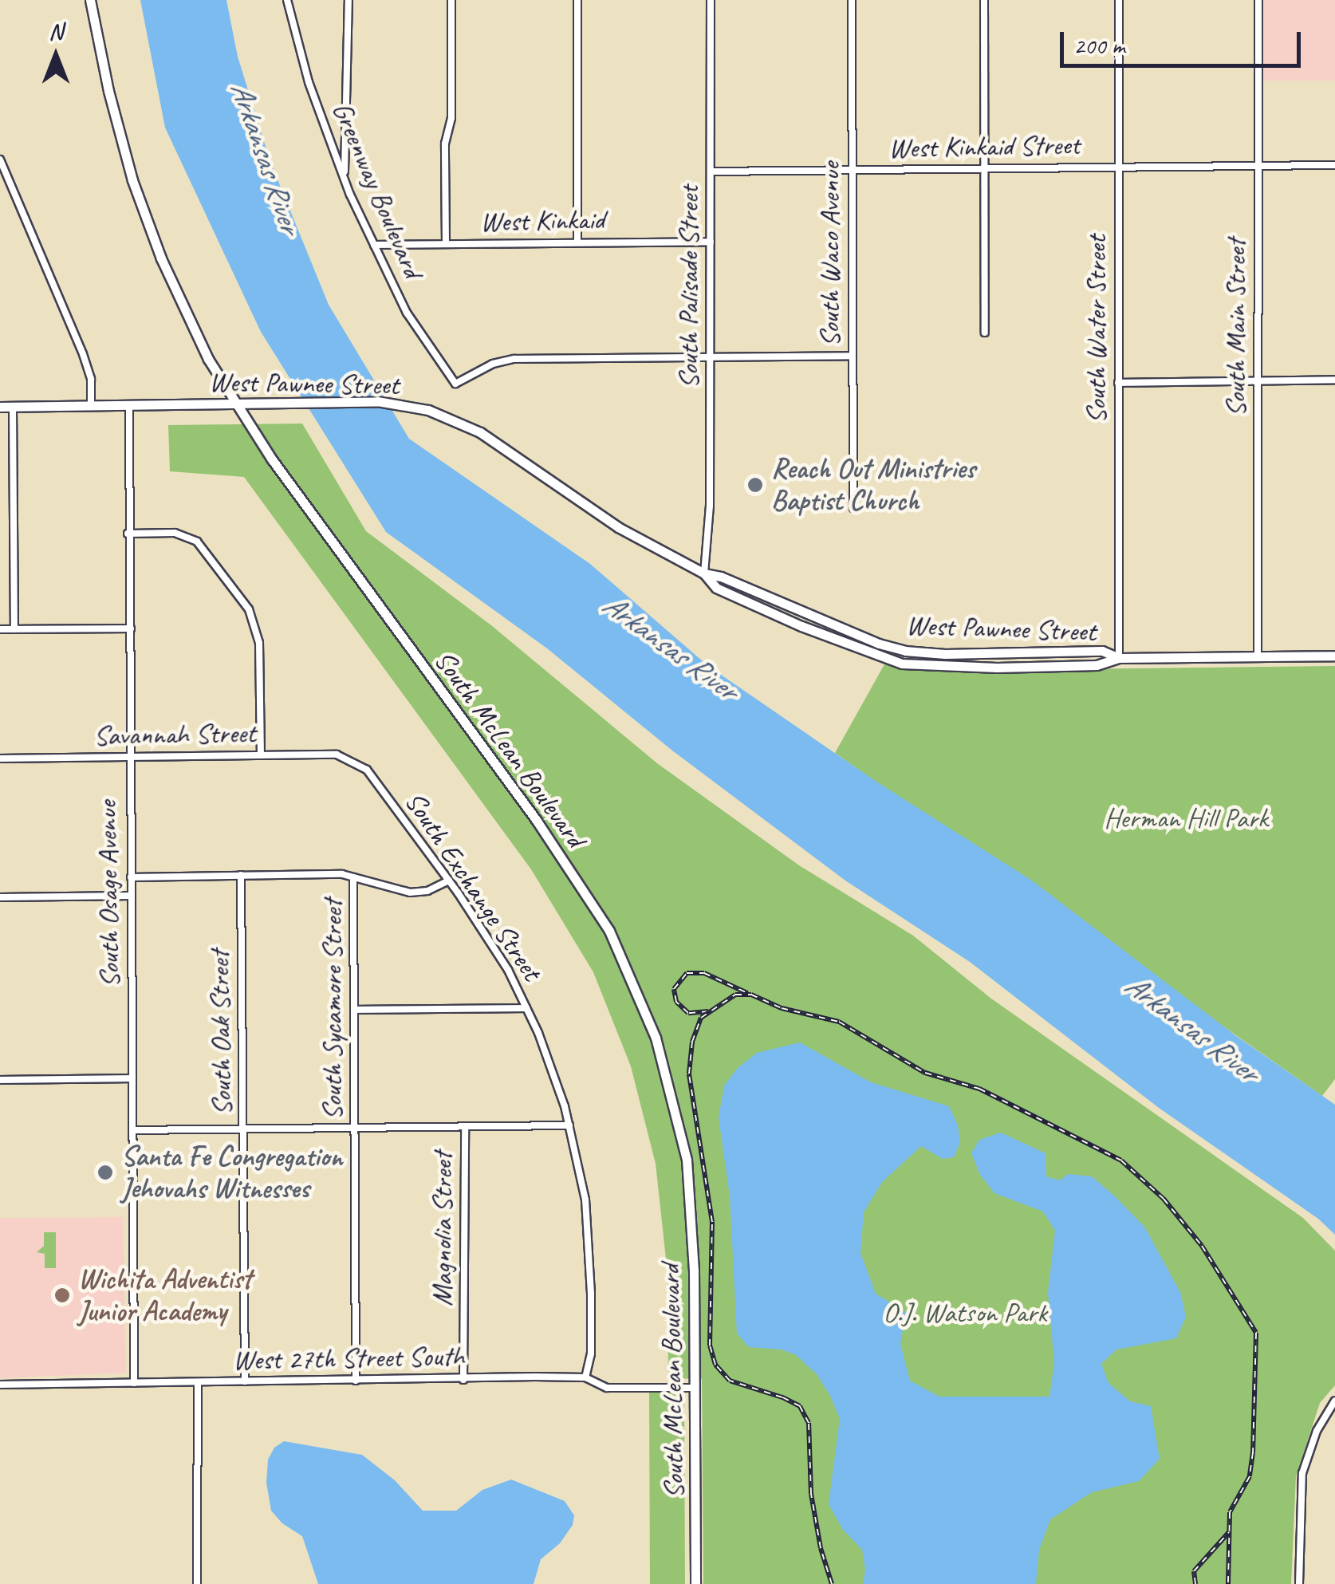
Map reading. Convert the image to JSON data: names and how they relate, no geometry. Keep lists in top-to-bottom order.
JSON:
{
  "streets": {
    "main road": ["West Pawnee Street", "South McLean Boulevard"],
    "street": [
      "West Kinkaid Street",
      "Greenway Boulevard",
      "West Kinkaid",
      "South Waco Avenue",
      "South Palisade Street",
      "South Main Street",
      "South Water Street",
      "Savannah Street",
      "South Exchange Street",
      "South Osage Avenue",
      "South Sycamore Street",
      "South Oak Street",
      "Magnolia Street",
      "West 27th Street South"
    ]
  },
  "crossings": [
    ["West Kinkaid Street", "South Waco Avenue"],
    ["West Kinkaid Street", "South Palisade Street"],
    ["West Kinkaid Street", "South Main Street"],
    ["West Kinkaid Street", "South Water Street"],
    ["Greenway Boulevard", "West Kinkaid"],
    ["Greenway Boulevard", "South Palisade Street"],
    ["West Kinkaid", "South Palisade Street"],
    ["South Palisade Street", "West Pawnee Street"],
    ["South Main Street", "West Pawnee Street"],
    ["South Water Street", "West Pawnee Street"],
    ["West Pawnee Street", "South McLean Boulevard"],
    ["West Pawnee Street", "South Osage Avenue"],
    ["Savannah Street", "South Exchange Street"],
    ["Savannah Street", "South Osage Avenue"],
    ["South McLean Boulevard", "West 27th Street South"],
    ["South Exchange Street", "West 27th Street South"],
    ["South Osage Avenue", "West 27th Street South"],
    ["South Sycamore Street", "West 27th Street South"],
    ["South Oak Street", "West 27th Street South"],
    ["Magnolia Street", "West 27th Street South"]
  ],
  "water": ["Arkansas River"],
  "parks": ["Herman Hill Park", "O.J. Watson Park"],
  "places": ["Reach Out Ministries Baptist Church", "Santa Fe Congregation Jehovahs Witnesses", "Wichita Adventist Junior Academy"],
  "scale_bar": "200 m",
  "north": "top"
}
